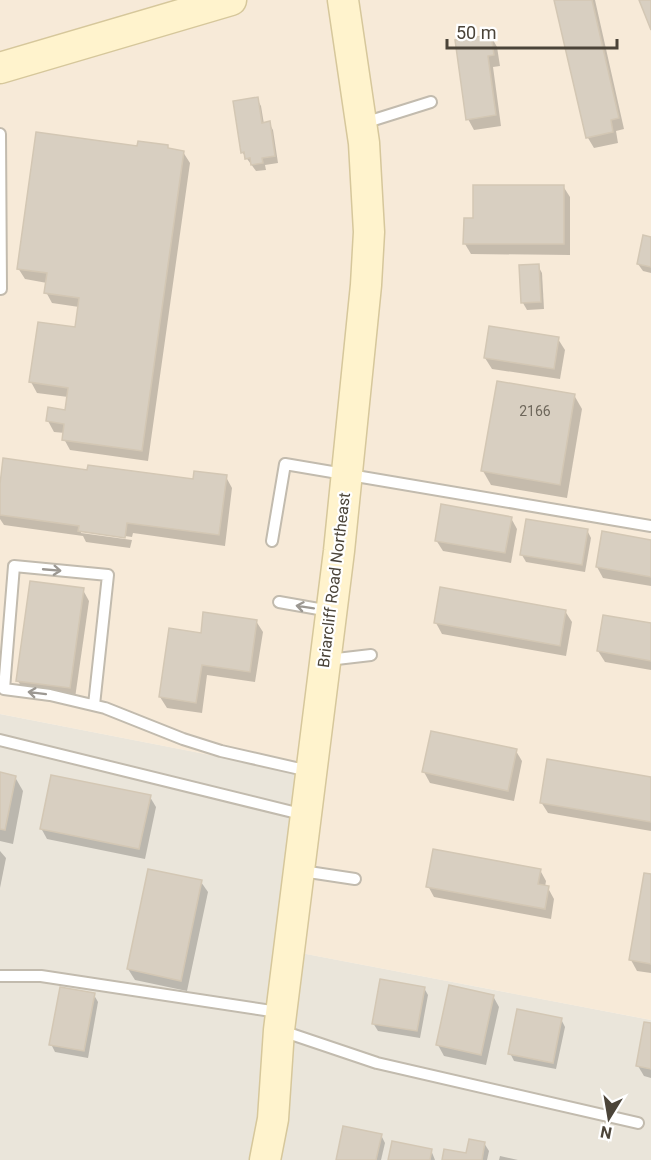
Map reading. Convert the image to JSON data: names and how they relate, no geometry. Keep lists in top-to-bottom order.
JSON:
{
  "streets": {
    "main road": ["Briarcliff Road Northeast"]
  },
  "house_numbers": ["2166"],
  "scale_bar": "50 m",
  "north": "bottom"
}
